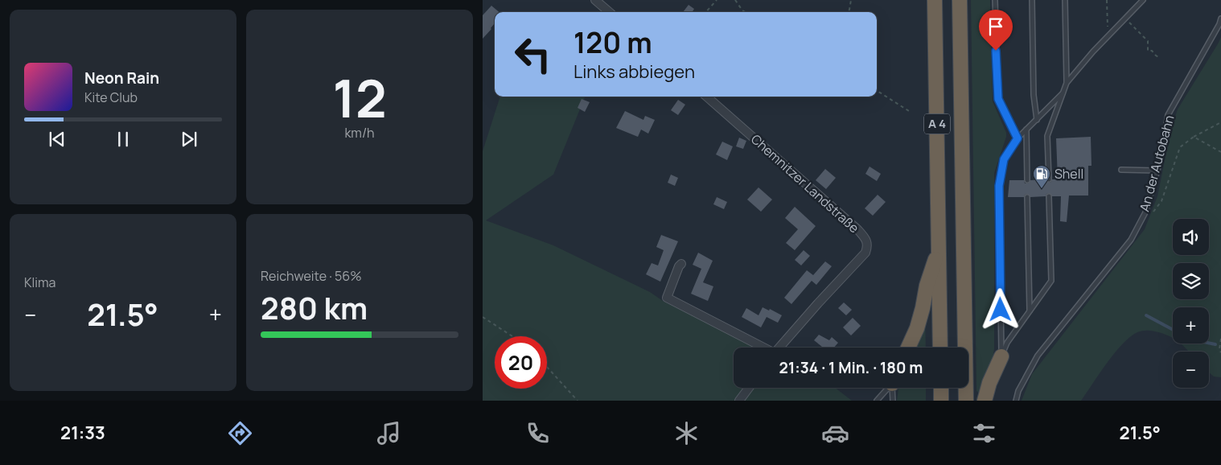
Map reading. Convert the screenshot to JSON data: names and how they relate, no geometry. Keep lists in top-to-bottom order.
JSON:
{
  "streets": {
    "highway": ["A 4"],
    "street": ["Chemnitzer Landstraße"],
    "lane": ["An der Autobahn"]
  },
  "places": {
    "fuel station": ["Shell"]
  },
  "page": {
    "tile": [
      ["12", "km/h"],
      "Klima",
      ["Reichweite · 56%", "280 km"]
    ],
    "turn": ["120 m", "Links abbiegen"],
    "song": ["Neon Rain", "Kite Club"],
    "map_buttons": ["+", "−"],
    "heat": ["−", "21.5°", "+"],
    "limit": "20",
    "trip": "21:34 · 1 Min. · 180 m",
    "tabs": ["21:33", "21.5°"]
  }
}
